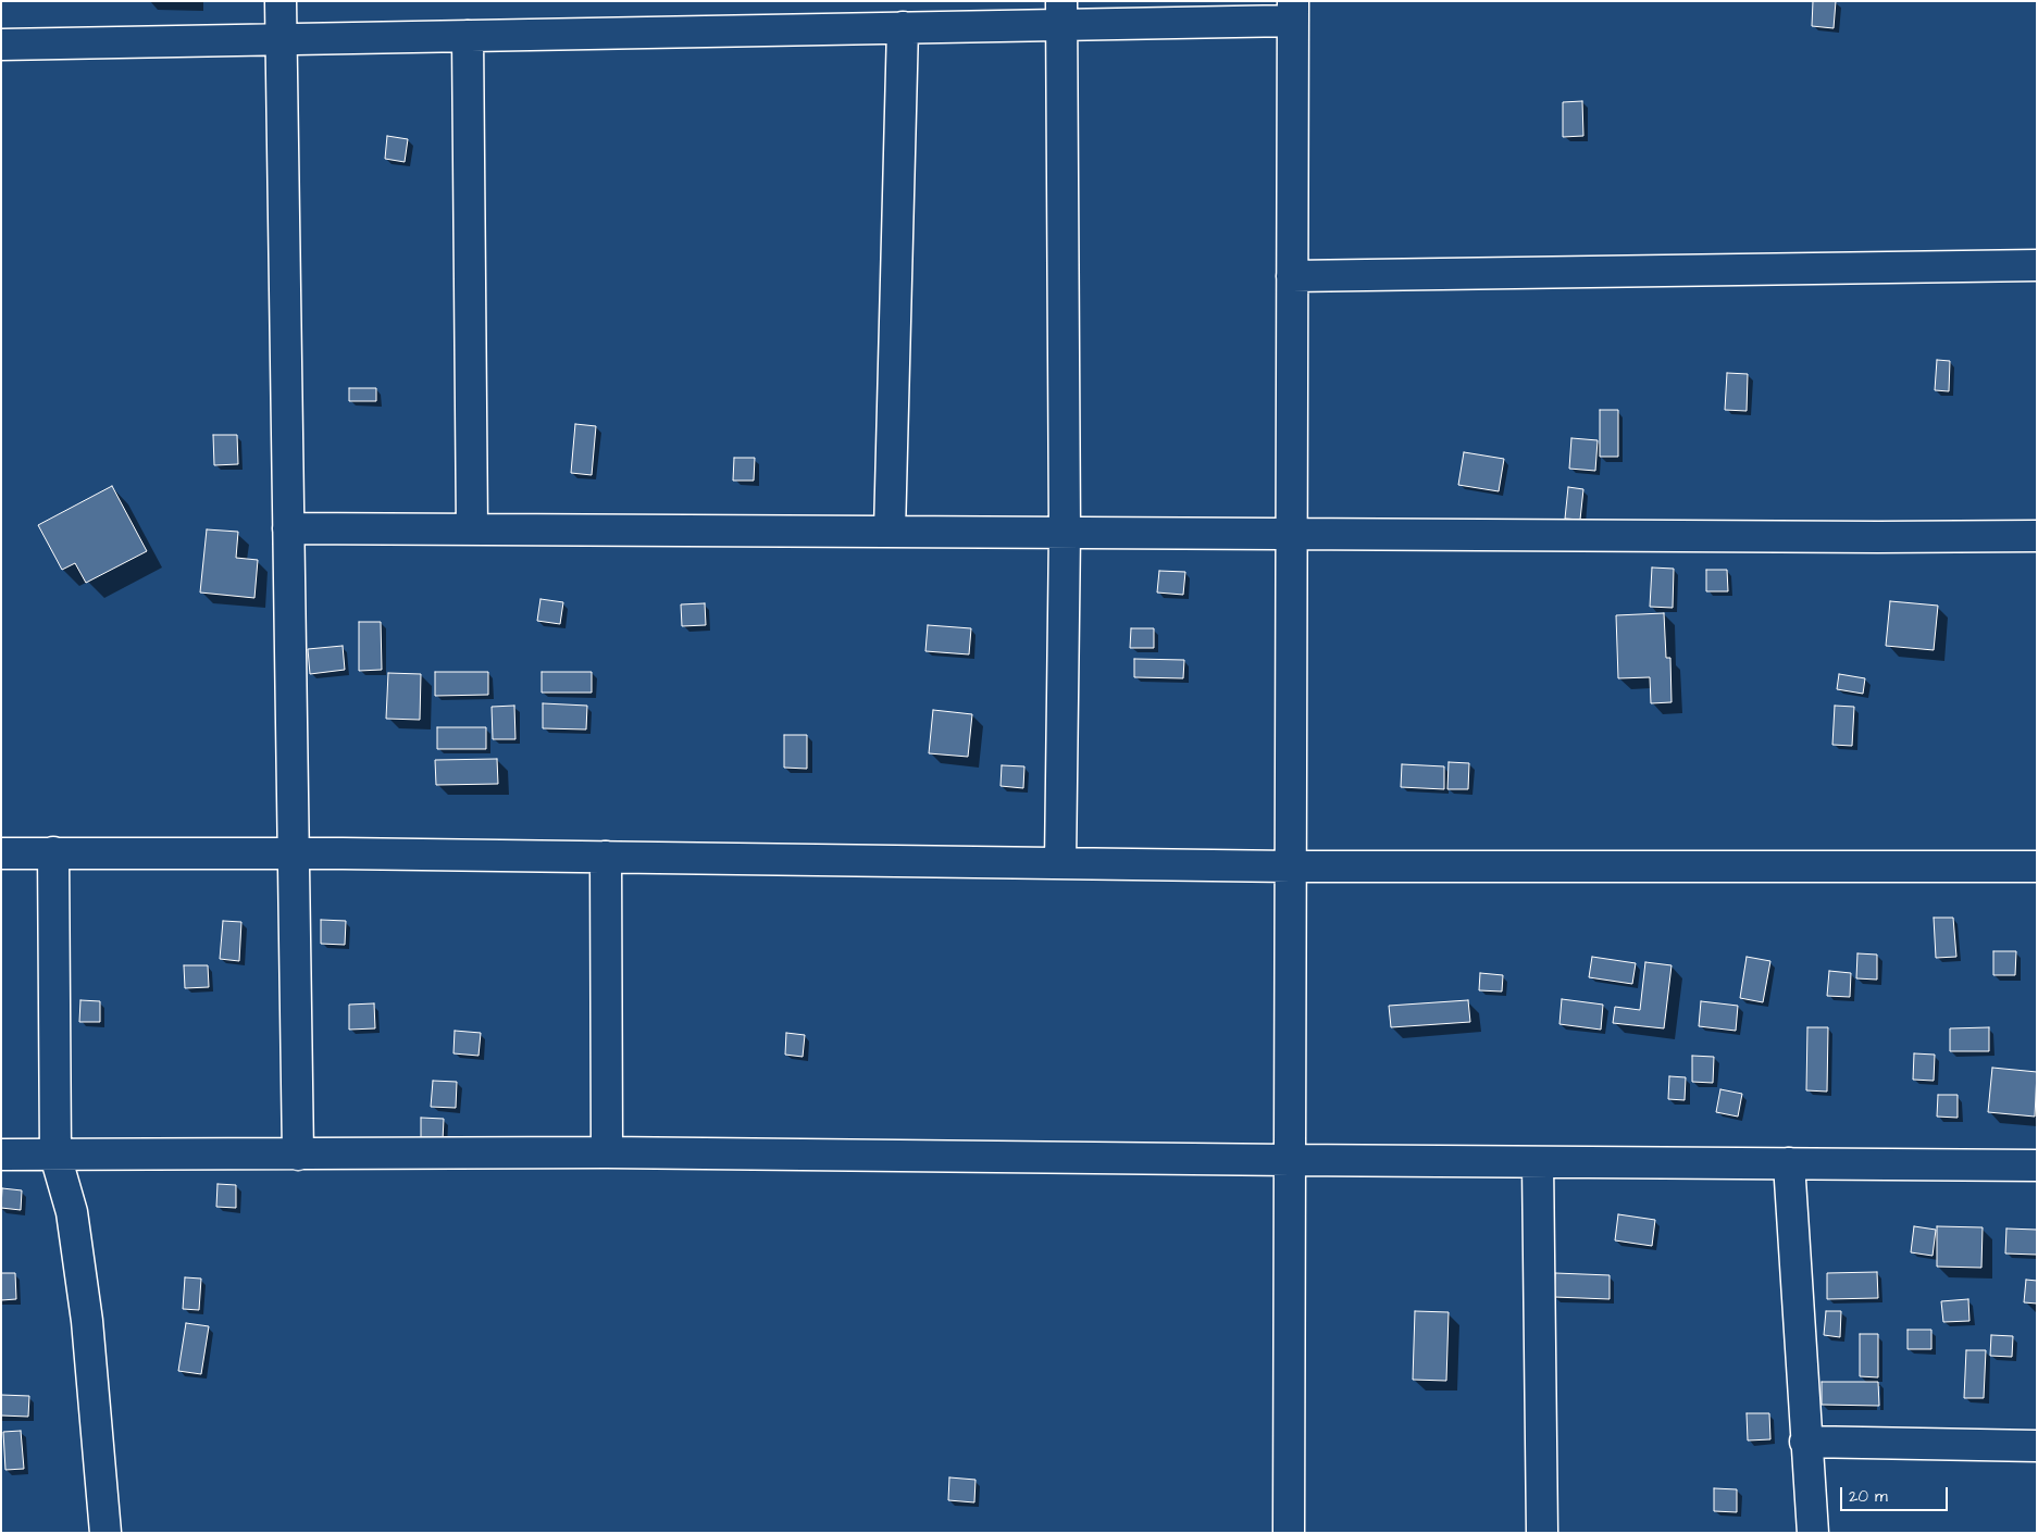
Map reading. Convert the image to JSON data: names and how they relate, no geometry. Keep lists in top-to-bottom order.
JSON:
{
  "scale_bar": "20 m"
}
